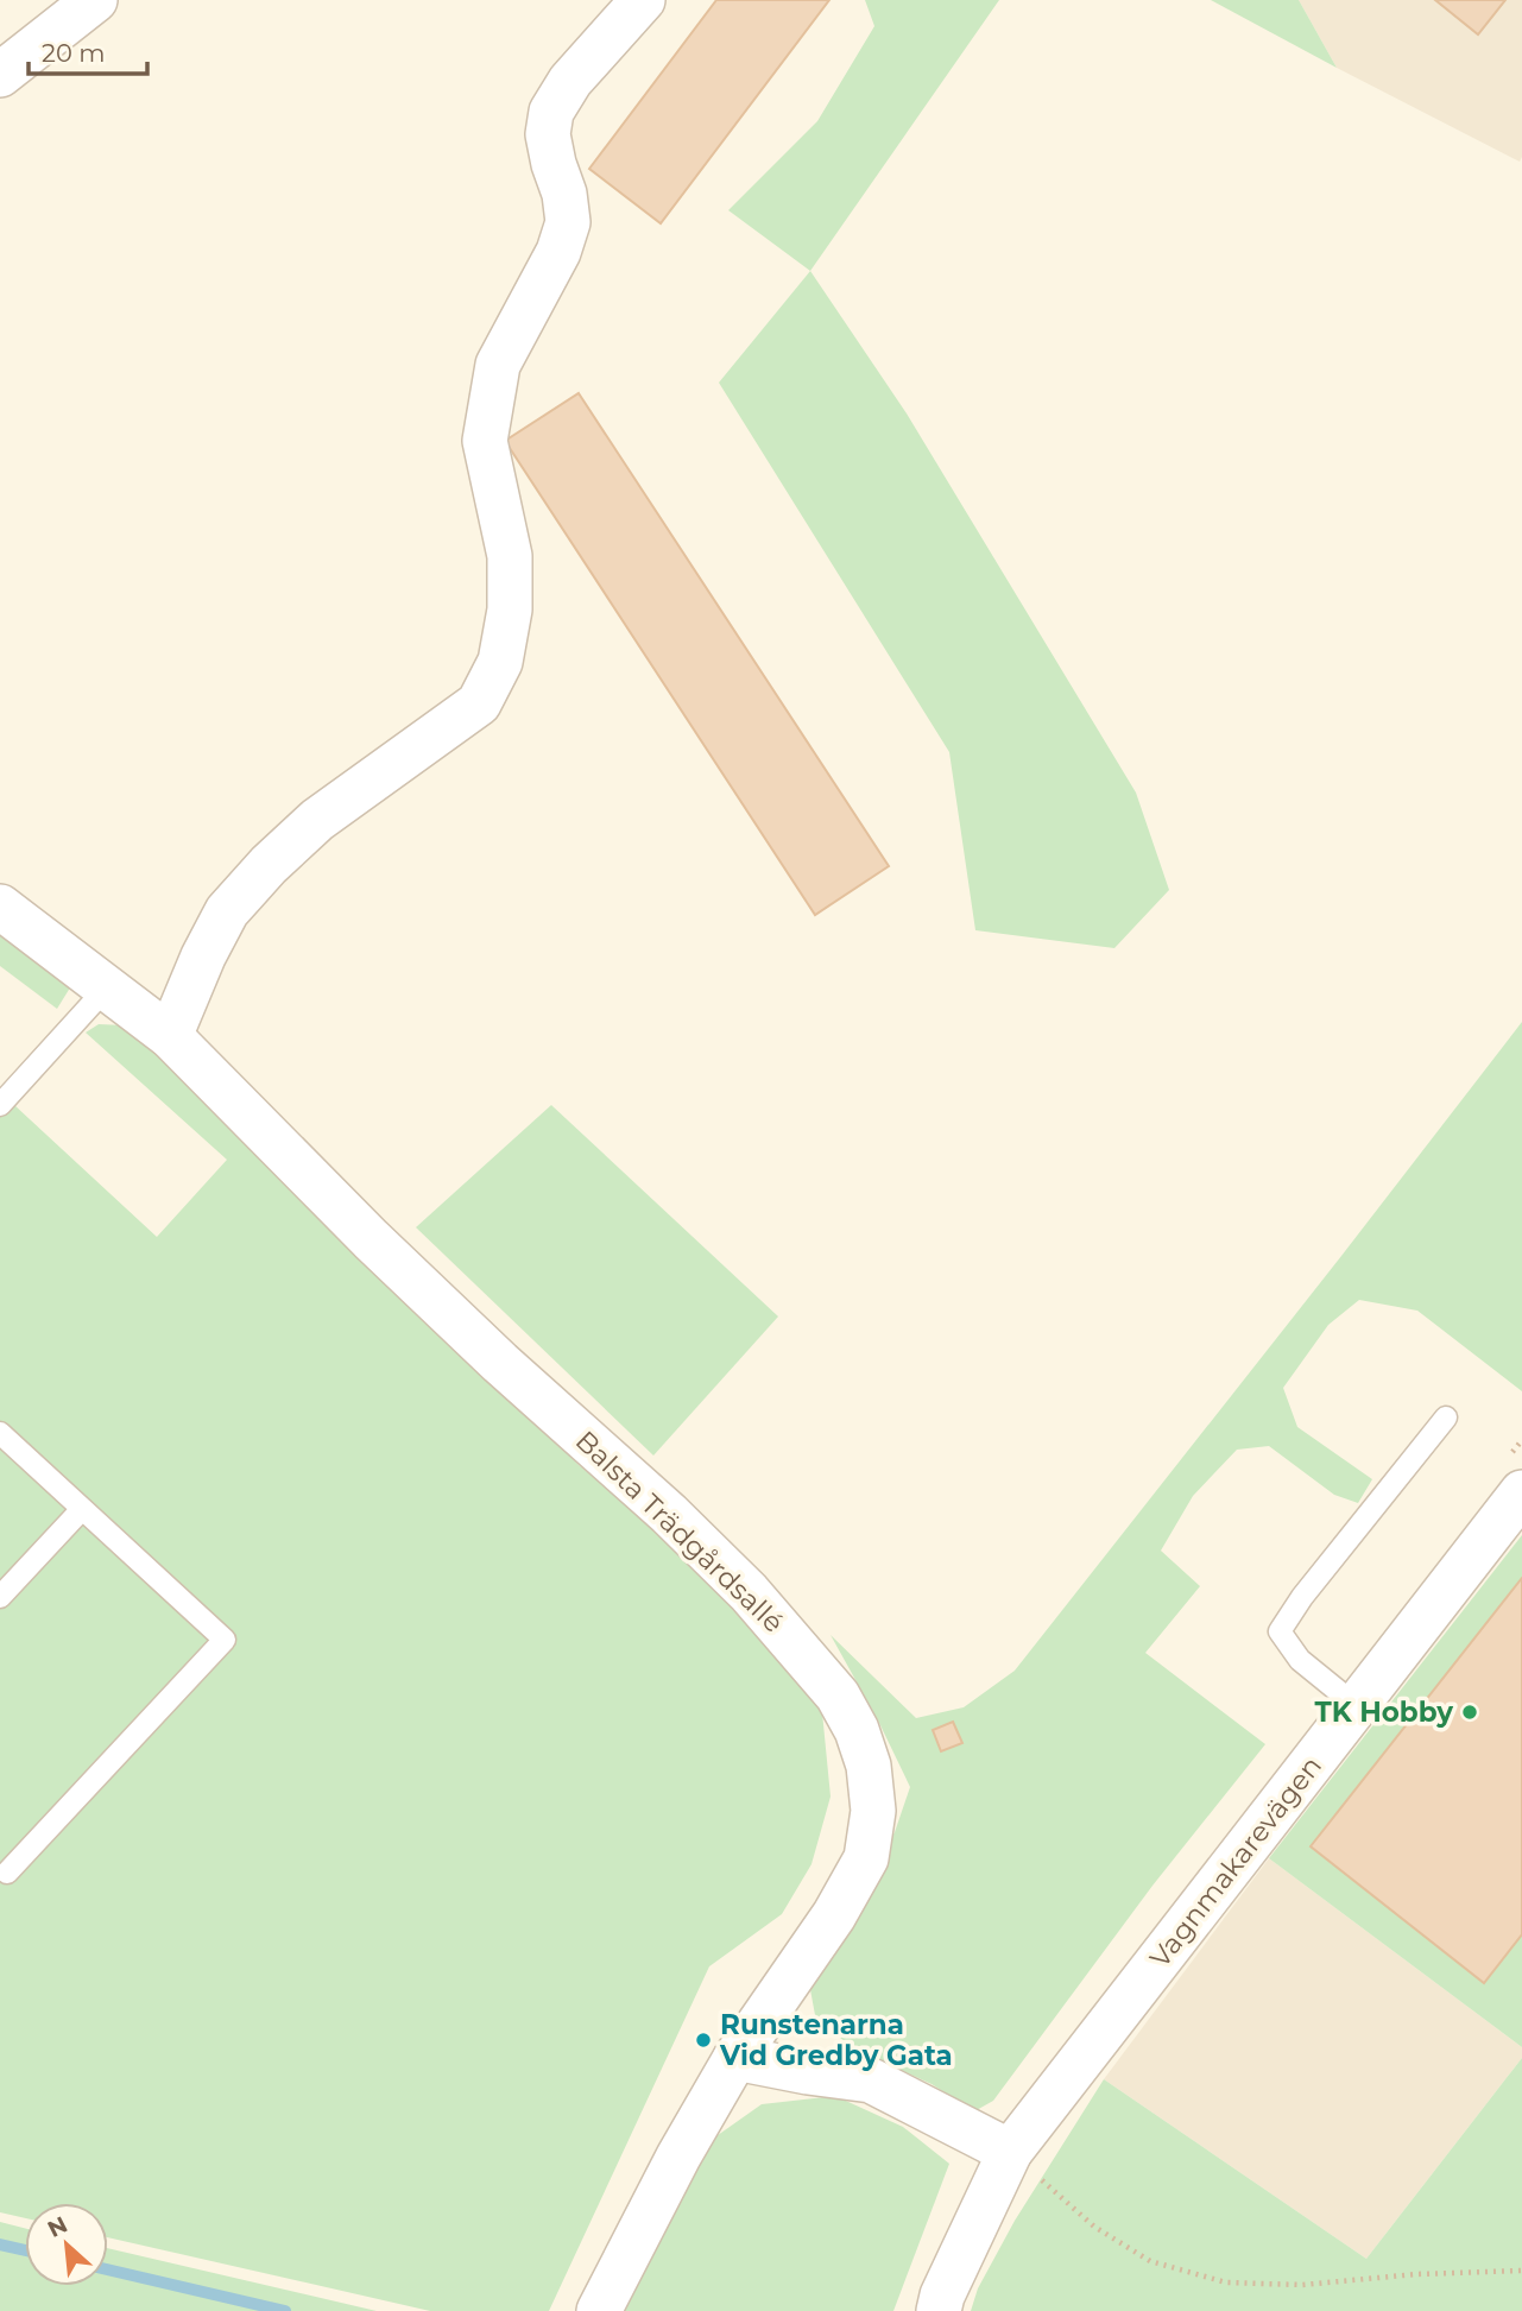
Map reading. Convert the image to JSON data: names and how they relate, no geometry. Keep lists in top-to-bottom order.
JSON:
{
  "streets": {
    "street": ["Balsta Trädgårdsallé", "Vagnmakarevägen"]
  },
  "places": ["TK Hobby", "Runstenarna Vid Gredby Gata"],
  "scale_bar": "20 m",
  "north": "top left"
}
